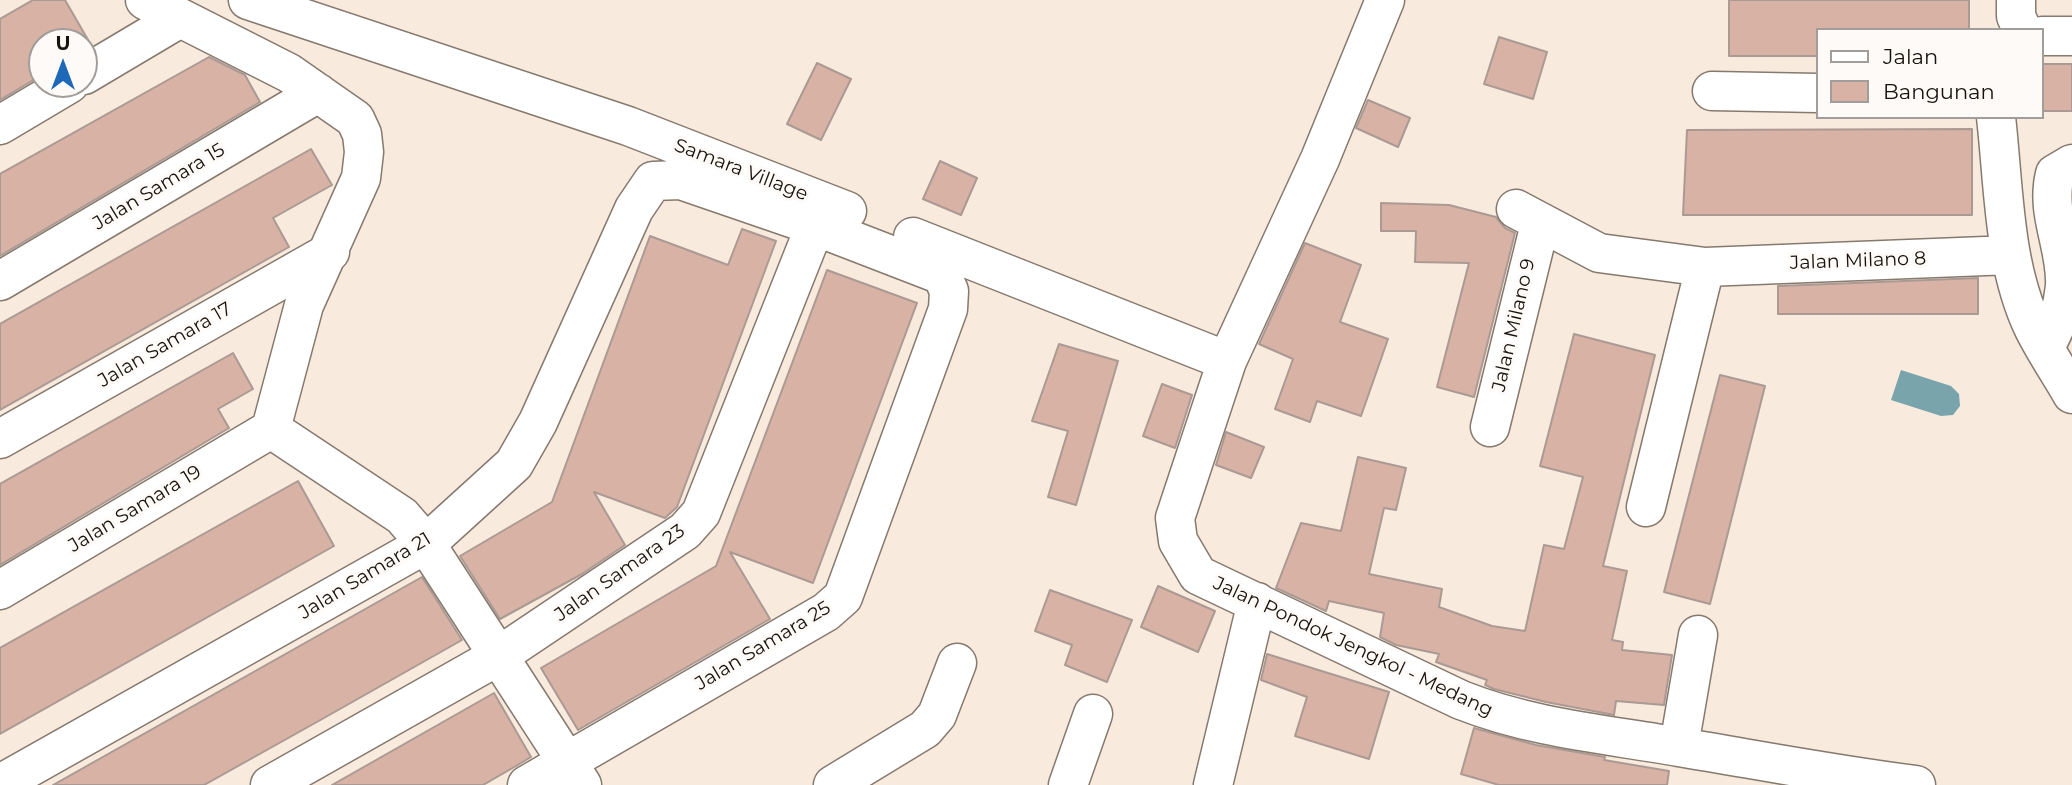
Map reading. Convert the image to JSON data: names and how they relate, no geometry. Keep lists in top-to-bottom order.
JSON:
{
  "streets": {
    "street": [
      "Samara Village",
      "Jalan Samara 15",
      "Jalan Milano 8",
      "Jalan Milano 9",
      "Jalan Samara 17",
      "Jalan Samara 19",
      "Jalan Samara 23",
      "Jalan Samara 21",
      "Jalan Samara 25",
      "Jalan Pondok Jengkol - Medang"
    ]
  },
  "crossings": [
    ["Samara Village", "Jalan Pondok Jengkol - Medang"],
    ["Jalan Milano 8", "Jalan Milano 9"],
    ["Jalan Samara 23", "Jalan Samara 21"],
    ["Jalan Samara 23", "Jalan Samara 25"],
    ["Jalan Samara 21", "Jalan Samara 25"]
  ],
  "legend": ["Jalan", "Bangunan"],
  "north": "top"
}
